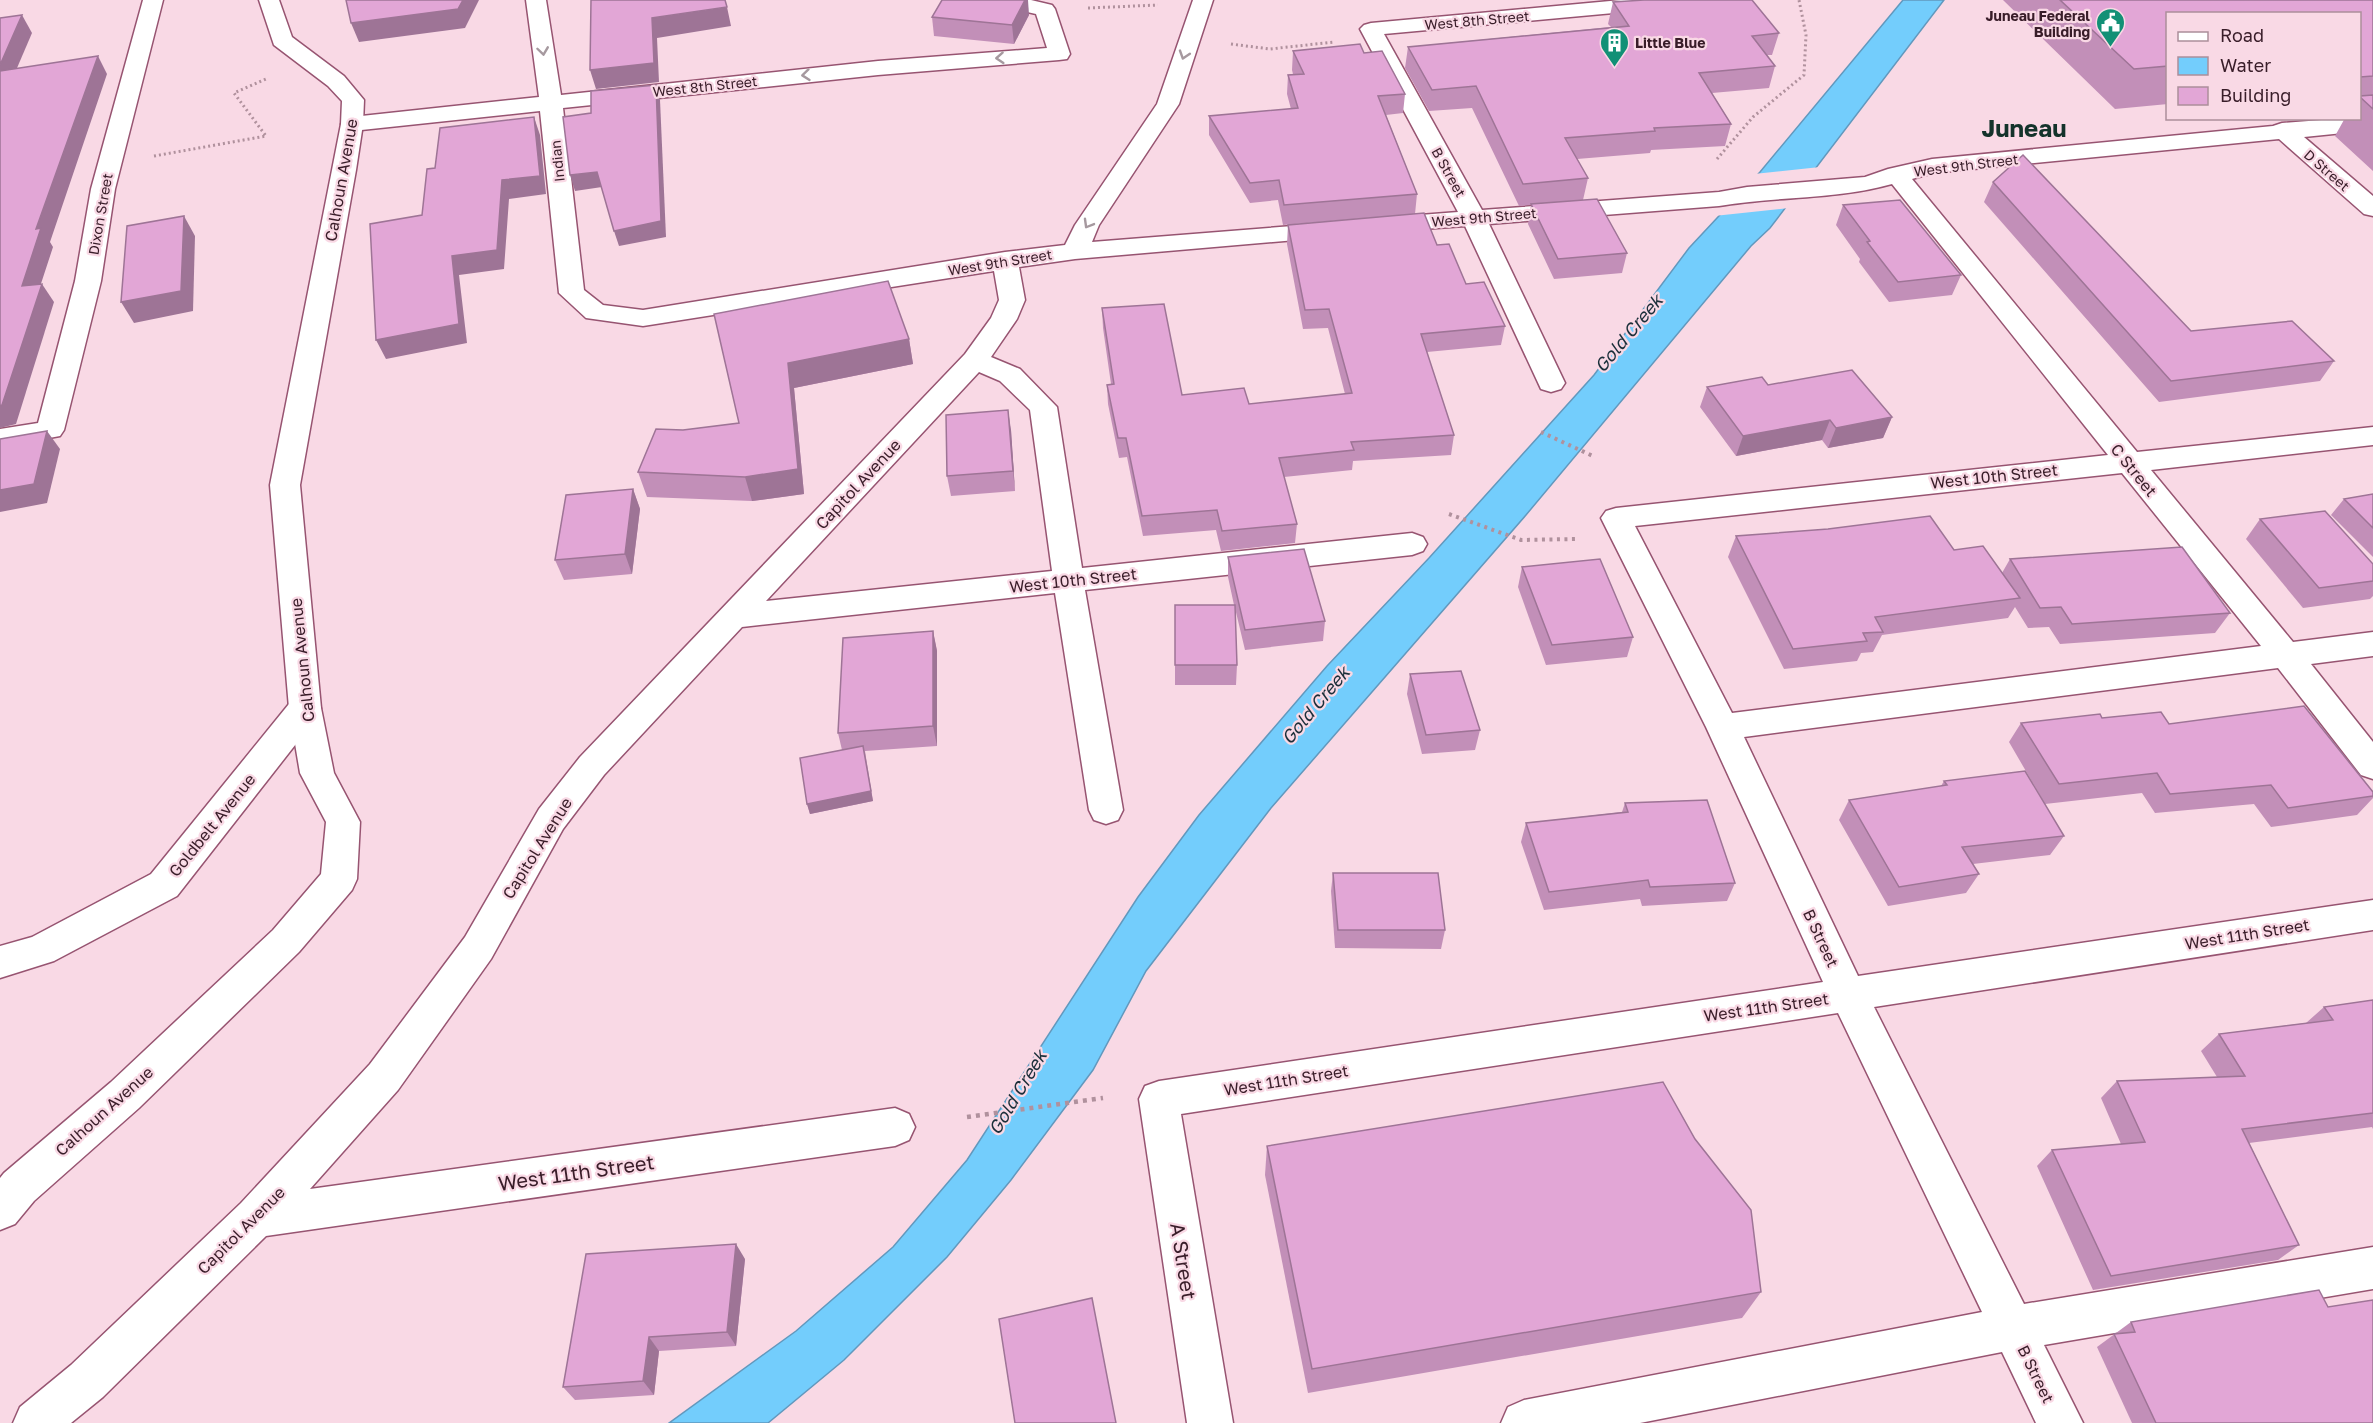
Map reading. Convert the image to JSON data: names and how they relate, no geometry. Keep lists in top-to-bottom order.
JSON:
{
  "streets": {
    "street": [
      "West 8th Street",
      "Indian",
      "West 9th Street",
      "D Street",
      "B Street",
      "Calhoun Avenue",
      "Dixon Street",
      "C Street",
      "West 10th Street",
      "Capitol Avenue",
      "Goldbelt Avenue",
      "West 11th Street",
      "A Street"
    ]
  },
  "crossings": [
    ["West 8th Street", "Indian"],
    ["West 8th Street", "B Street"],
    ["West 8th Street", "Calhoun Avenue"],
    ["Indian", "West 9th Street"],
    ["West 9th Street", "D Street"],
    ["West 9th Street", "B Street"],
    ["West 9th Street", "C Street"],
    ["West 9th Street", "Capitol Avenue"],
    ["B Street", "West 10th Street"],
    ["B Street", "West 11th Street"],
    ["Calhoun Avenue", "Goldbelt Avenue"],
    ["C Street", "West 10th Street"],
    ["West 10th Street", "Capitol Avenue"],
    ["Capitol Avenue", "West 11th Street"],
    ["West 11th Street", "A Street"]
  ],
  "one_way": ["West 8th Street"],
  "districts": ["Juneau"],
  "water": ["Gold Creek"],
  "places": {
    "public building": ["Juneau Federal Building"],
    "building": ["Little Blue"]
  },
  "legend": ["Road", "Water", "Building"]
}
